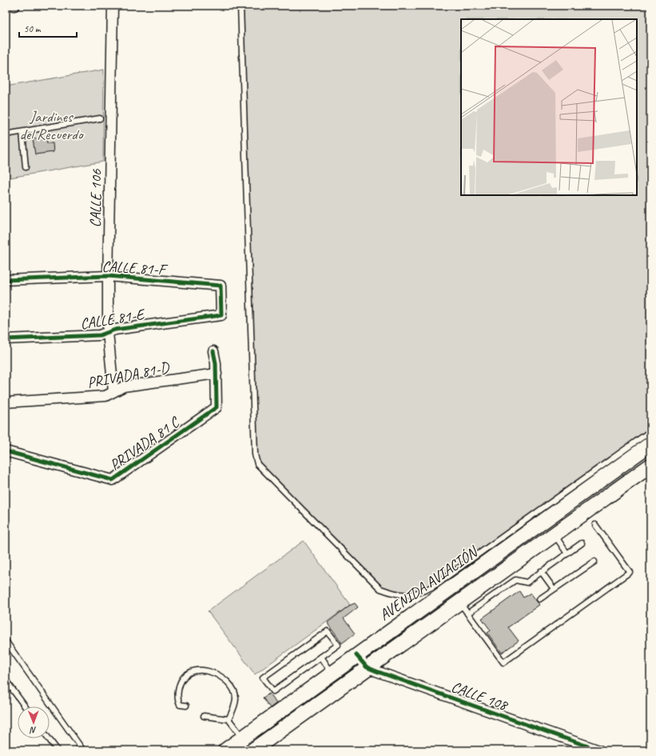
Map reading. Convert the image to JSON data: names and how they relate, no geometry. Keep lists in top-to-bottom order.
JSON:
{
  "streets": {
    "main road": ["AVENIDA AVIACIÓN"],
    "street": [
      "CALLE 106",
      "CALLE 81-F",
      "CALLE 81-E",
      "PRIVADA 81-D",
      "PRIVADA 81 C",
      "CALLE 108"
    ]
  },
  "crossings": [
    ["CALLE 106", "CALLE 81-F"],
    ["CALLE 106", "CALLE 81-E"],
    ["CALLE 106", "PRIVADA 81-D"],
    ["CALLE 81-F", "CALLE 81-E"],
    ["PRIVADA 81-D", "PRIVADA 81 C"],
    ["AVENIDA AVIACIÓN", "CALLE 108"]
  ],
  "parks": ["Jardines del Recuerdo"],
  "scale_bar": "50 m",
  "north": "bottom"
}
